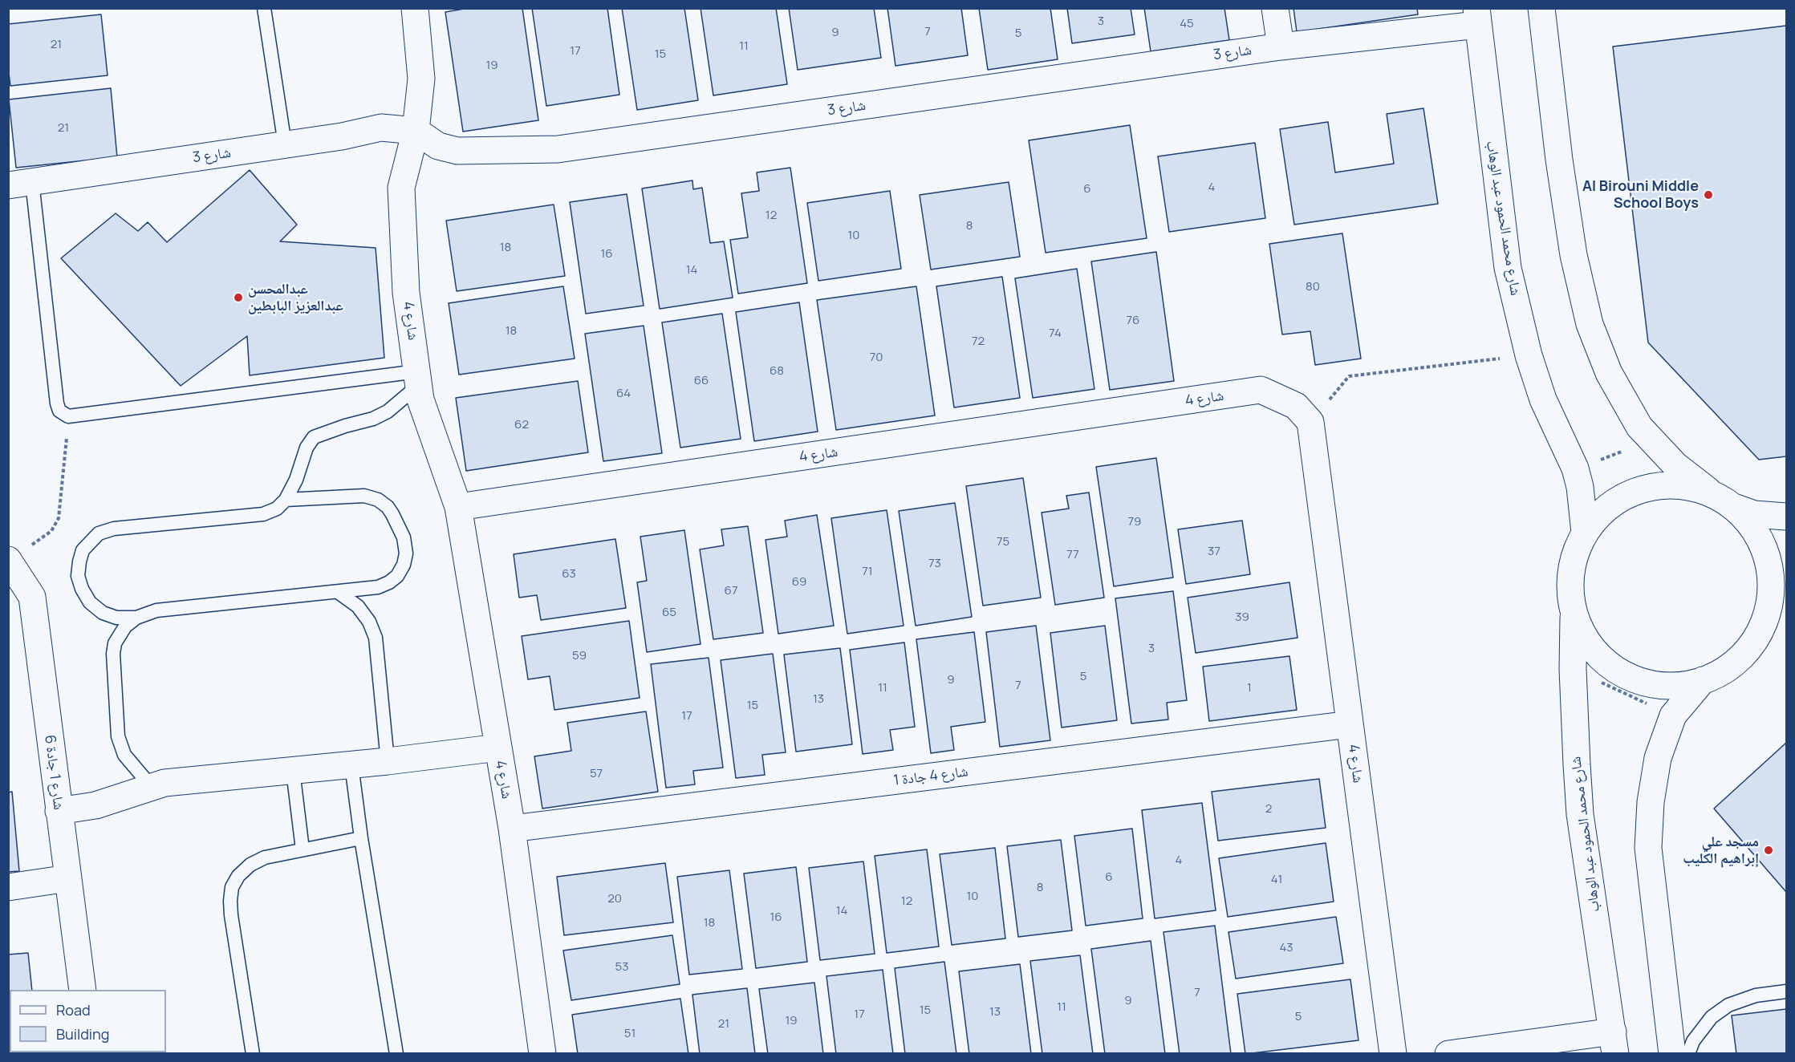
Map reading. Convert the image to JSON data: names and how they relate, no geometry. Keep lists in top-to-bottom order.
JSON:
{
  "streets": {
    "street": [
      "شارع 3",
      "شارع محمد الحمود عبد الوهاب",
      "شارع 4",
      "شارع 1 جادة 6",
      "شارع 4 جادة 1"
    ]
  },
  "crossings": [
    ["شارع 3", "شارع محمد الحمود عبد الوهاب"],
    ["شارع 3", "شارع 4"],
    ["شارع 4", "شارع 4 جادة 1"]
  ],
  "places": ["Al Birouni Middle School Boys", "عبدالمحسن عبدالعزيز البابطين", "مسجد علي إبراهيم الكليب"],
  "house_numbers": [
    "3",
    "45",
    "7",
    "9",
    "5",
    "21",
    "11",
    "17",
    "15",
    "19",
    "21",
    "4",
    "6",
    "12",
    "8",
    "10",
    "18",
    "16",
    "14",
    "80",
    "76",
    "18",
    "74",
    "72",
    "70",
    "68",
    "66",
    "64",
    "62",
    "79",
    "75",
    "37",
    "77",
    "73",
    "71",
    "63",
    "69",
    "67",
    "65",
    "39",
    "3",
    "59",
    "5",
    "9",
    "7",
    "11",
    "1",
    "13",
    "15",
    "17",
    "57",
    "2",
    "4",
    "6",
    "41",
    "8",
    "10",
    "20",
    "12",
    "14",
    "16",
    "18",
    "43",
    "53",
    "7",
    "9",
    "11",
    "15",
    "13",
    "17",
    "5",
    "19",
    "21",
    "51"
  ],
  "legend": ["Road", "Building"]
}
